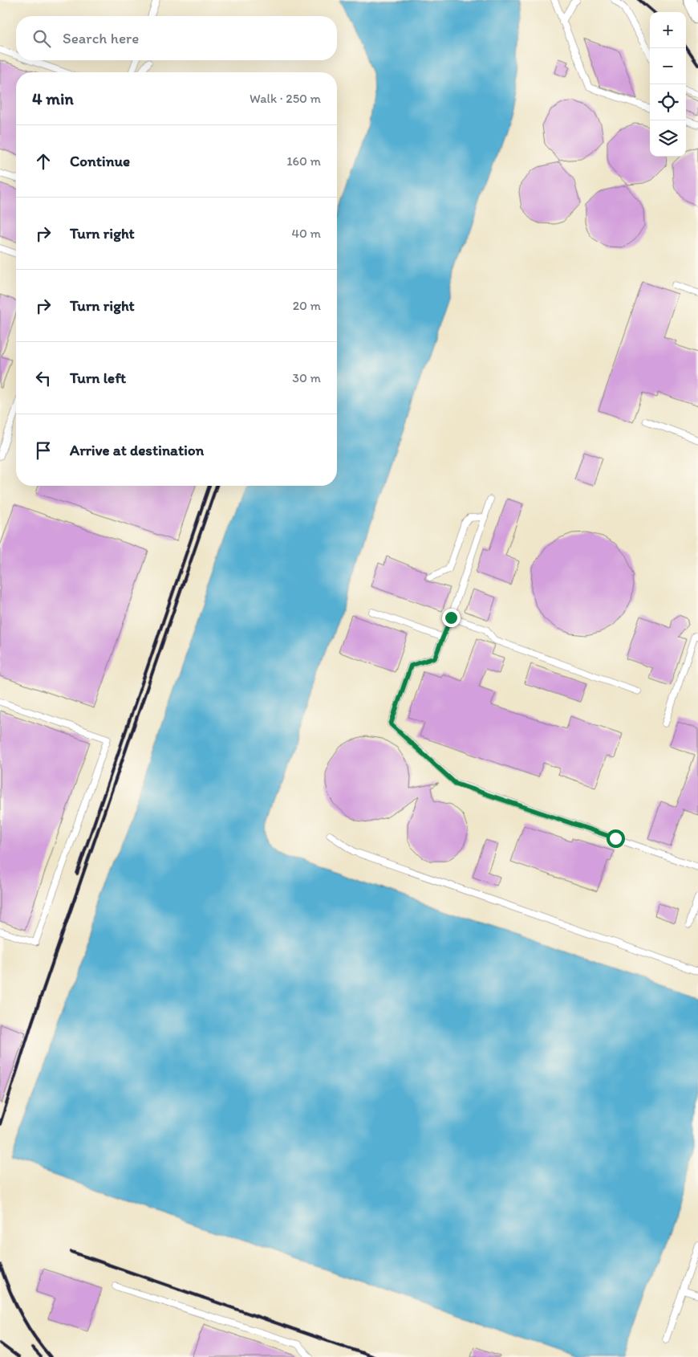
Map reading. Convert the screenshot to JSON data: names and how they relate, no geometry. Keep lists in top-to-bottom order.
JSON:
{
  "page": {
    "map_buttons": ["+", "−"],
    "search": "Search here",
    "heading": ["4 min", "Walk · 250 m"],
    "list": [
      ["Continue", "160 m"],
      ["Turn right", "40 m"],
      ["Turn right", "20 m"],
      ["Turn left", "30 m"],
      "Arrive at destination"
    ]
  }
}
